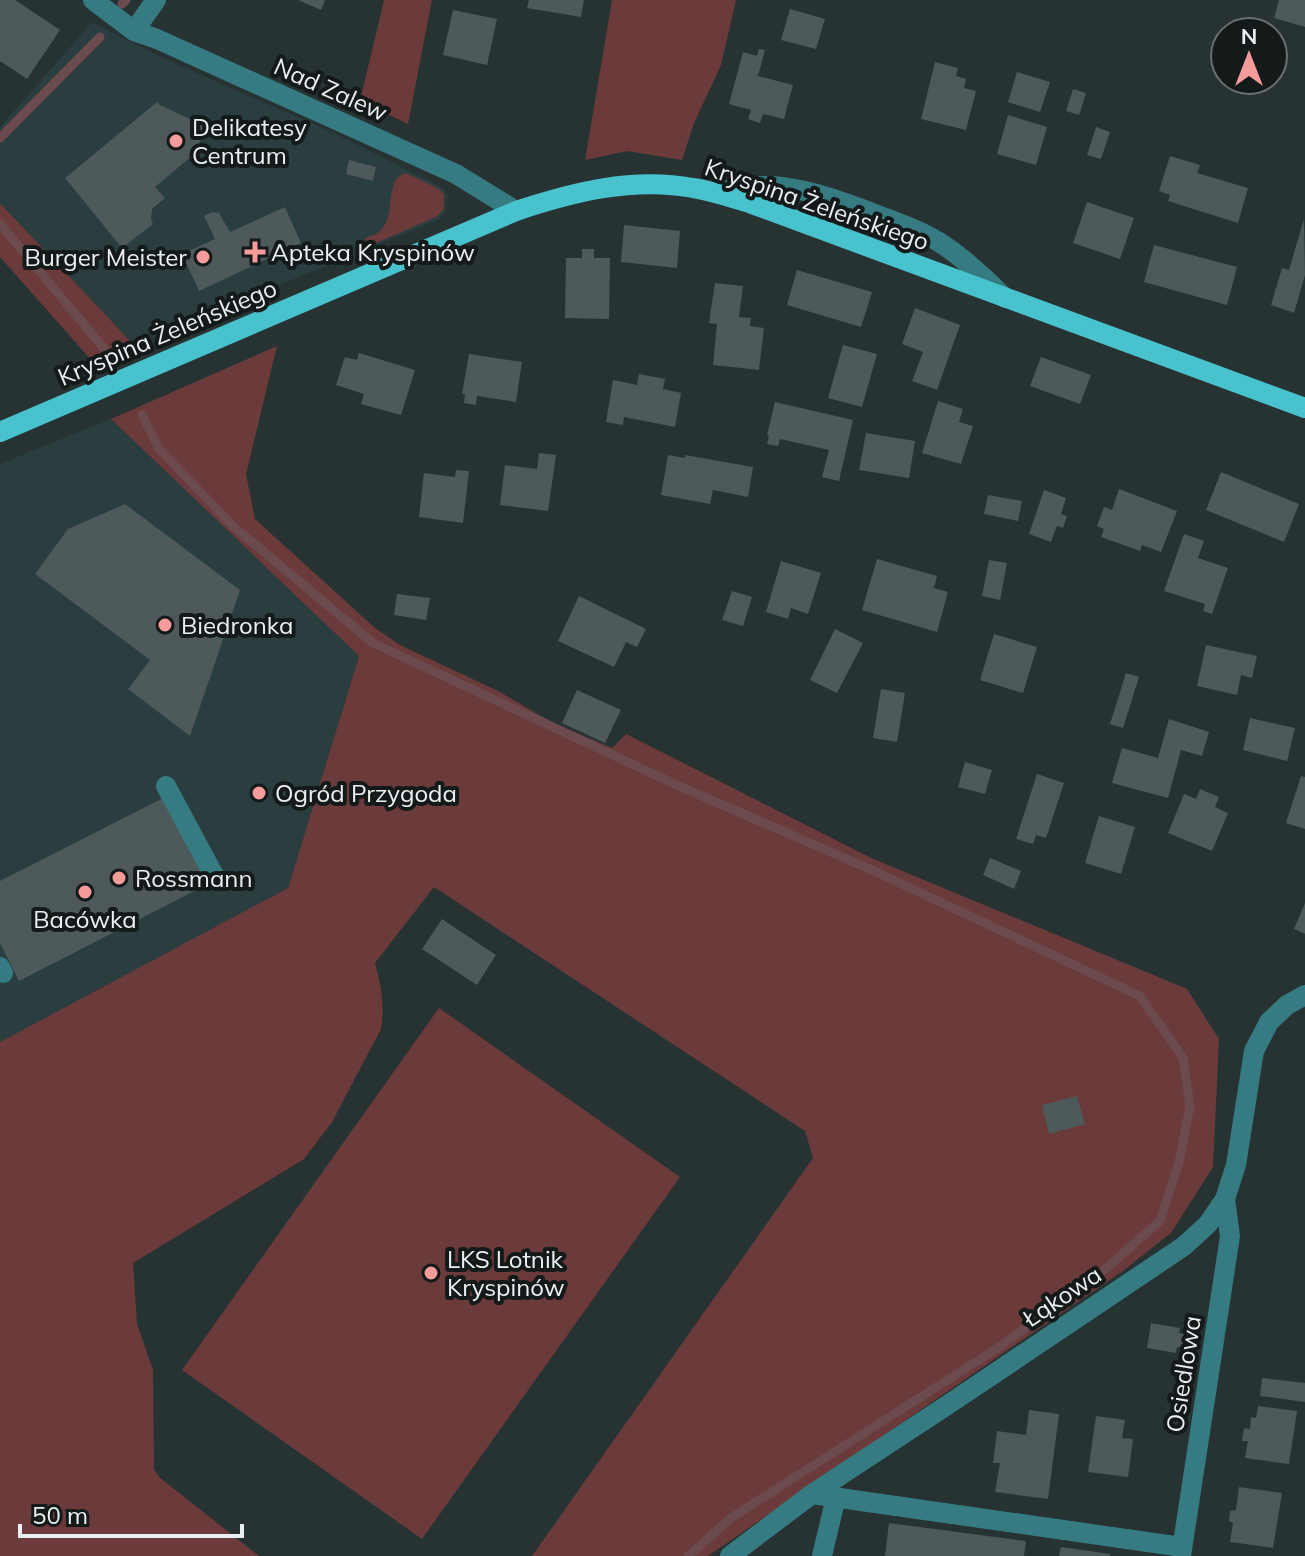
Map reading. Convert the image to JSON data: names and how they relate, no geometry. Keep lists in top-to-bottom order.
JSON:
{
  "streets": {
    "main road": ["Kryspina Żeleńskiego"],
    "street": ["Nad Zalew", "Łąkowa", "Osiedlowa"]
  },
  "crossings": [
    ["Nad Zalew", "Kryspina Żeleńskiego"],
    ["Łąkowa", "Osiedlowa"]
  ],
  "places": {
    "other": [
      "Delikatesy Centrum",
      "Burger Meister",
      "Biedronka",
      "Ogród Przygoda",
      "Rossmann",
      "Bacówka",
      "LKS Lotnik Kryspinów"
    ],
    "health": ["Apteka Kryspinów"]
  },
  "scale_bar": "50 m",
  "north": "top"
}
